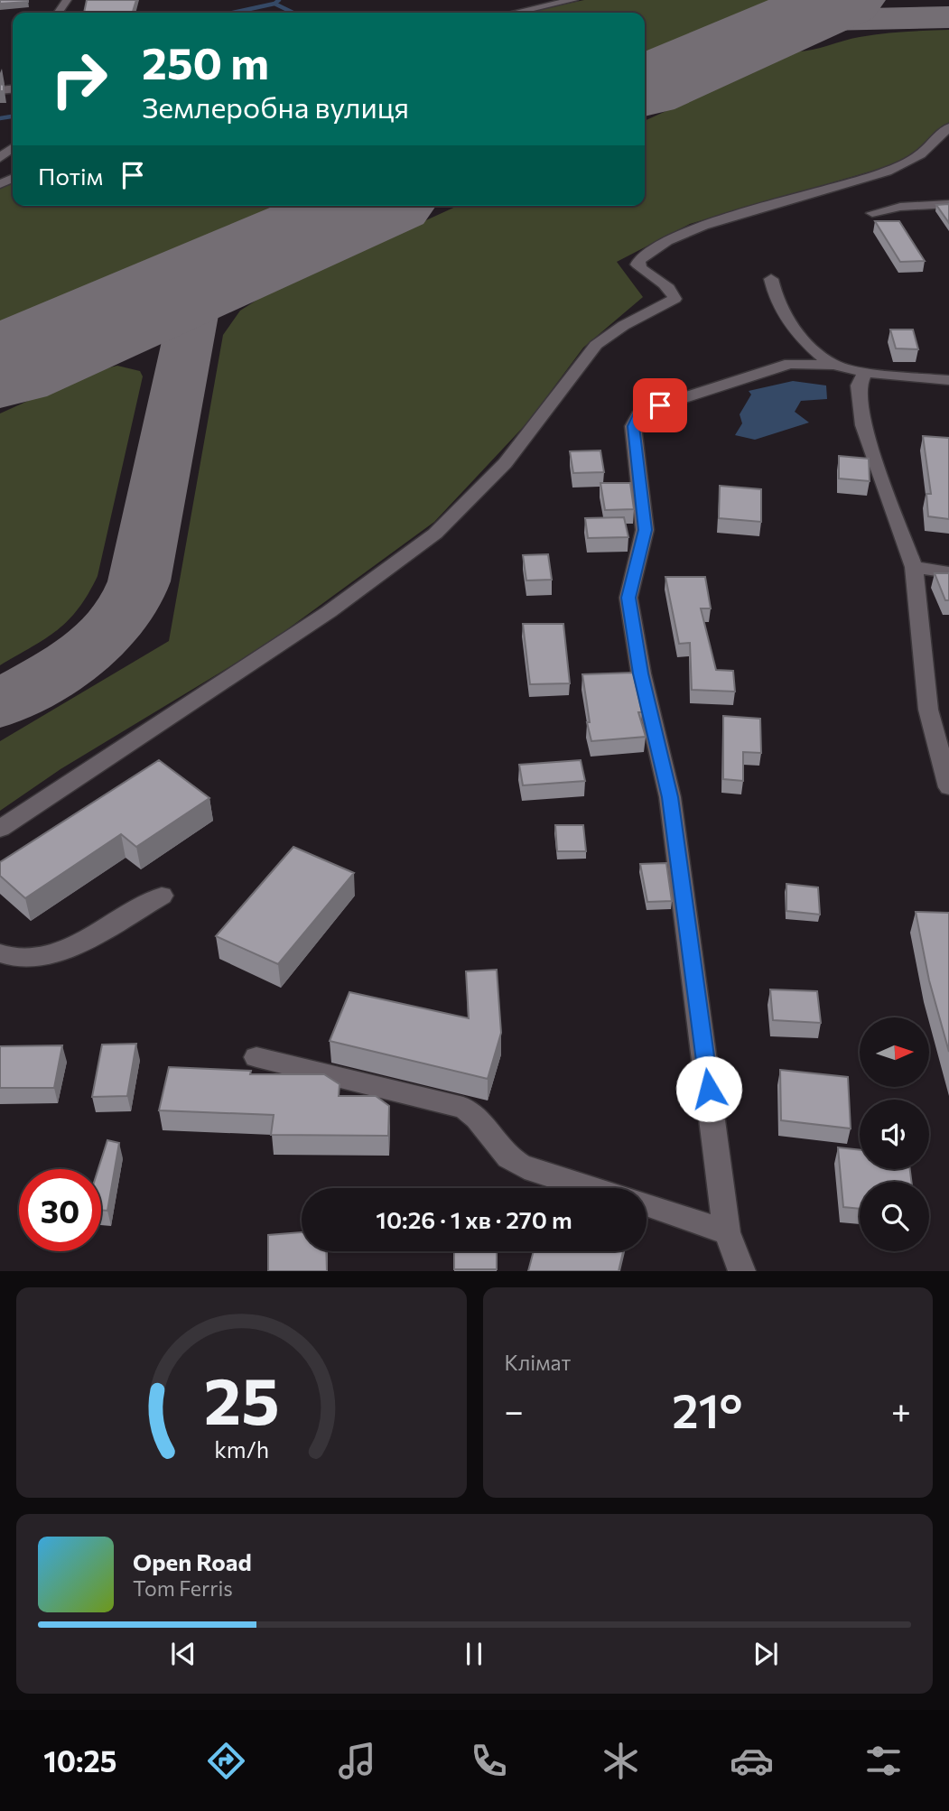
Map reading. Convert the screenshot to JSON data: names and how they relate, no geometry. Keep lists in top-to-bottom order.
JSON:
{
  "north": "right",
  "page": {
    "turn": ["250 m", "Землеробна вулиця"],
    "then": "Потім",
    "limit": "30",
    "trip": "10:26 · 1 хв · 270 m",
    "tile": "Клімат",
    "heat": ["−", "21°", "+"],
    "song": ["Open Road", "Tom Ferris"],
    "tabs": "10:25",
    "gauge": ["25", "km/h"]
  }
}
